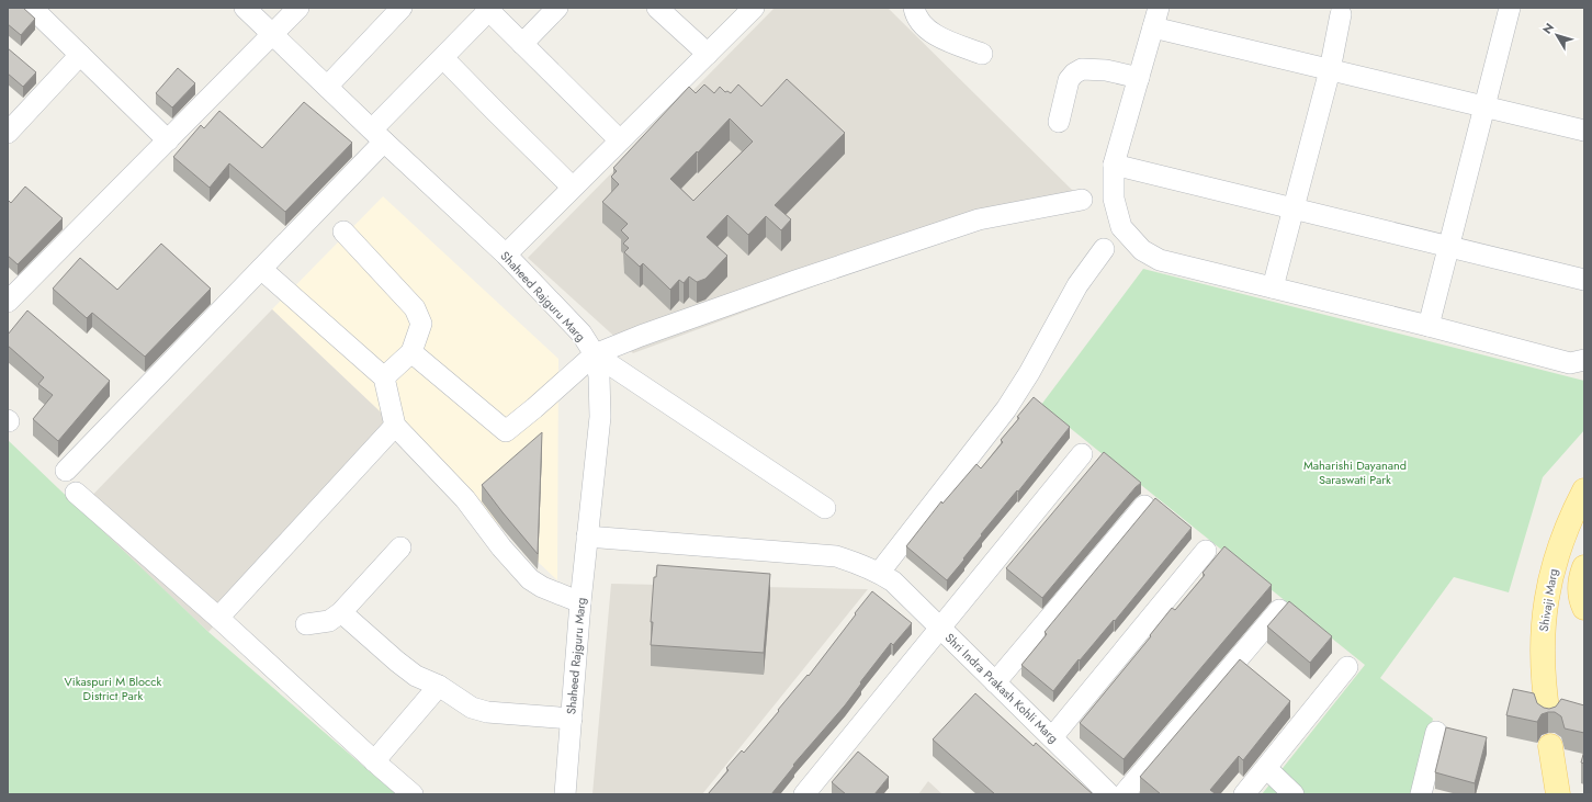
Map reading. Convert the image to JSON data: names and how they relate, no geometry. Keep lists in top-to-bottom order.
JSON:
{
  "streets": {
    "main road": ["Shivaji Marg"],
    "street": ["Shaheed Rajguru Marg", "Shri Indra Prakash Kohli Marg"]
  },
  "parks": ["Maharishi Dayanand Saraswati Park", "Vikaspuri M Blocck District Park"],
  "north": "top left"
}
